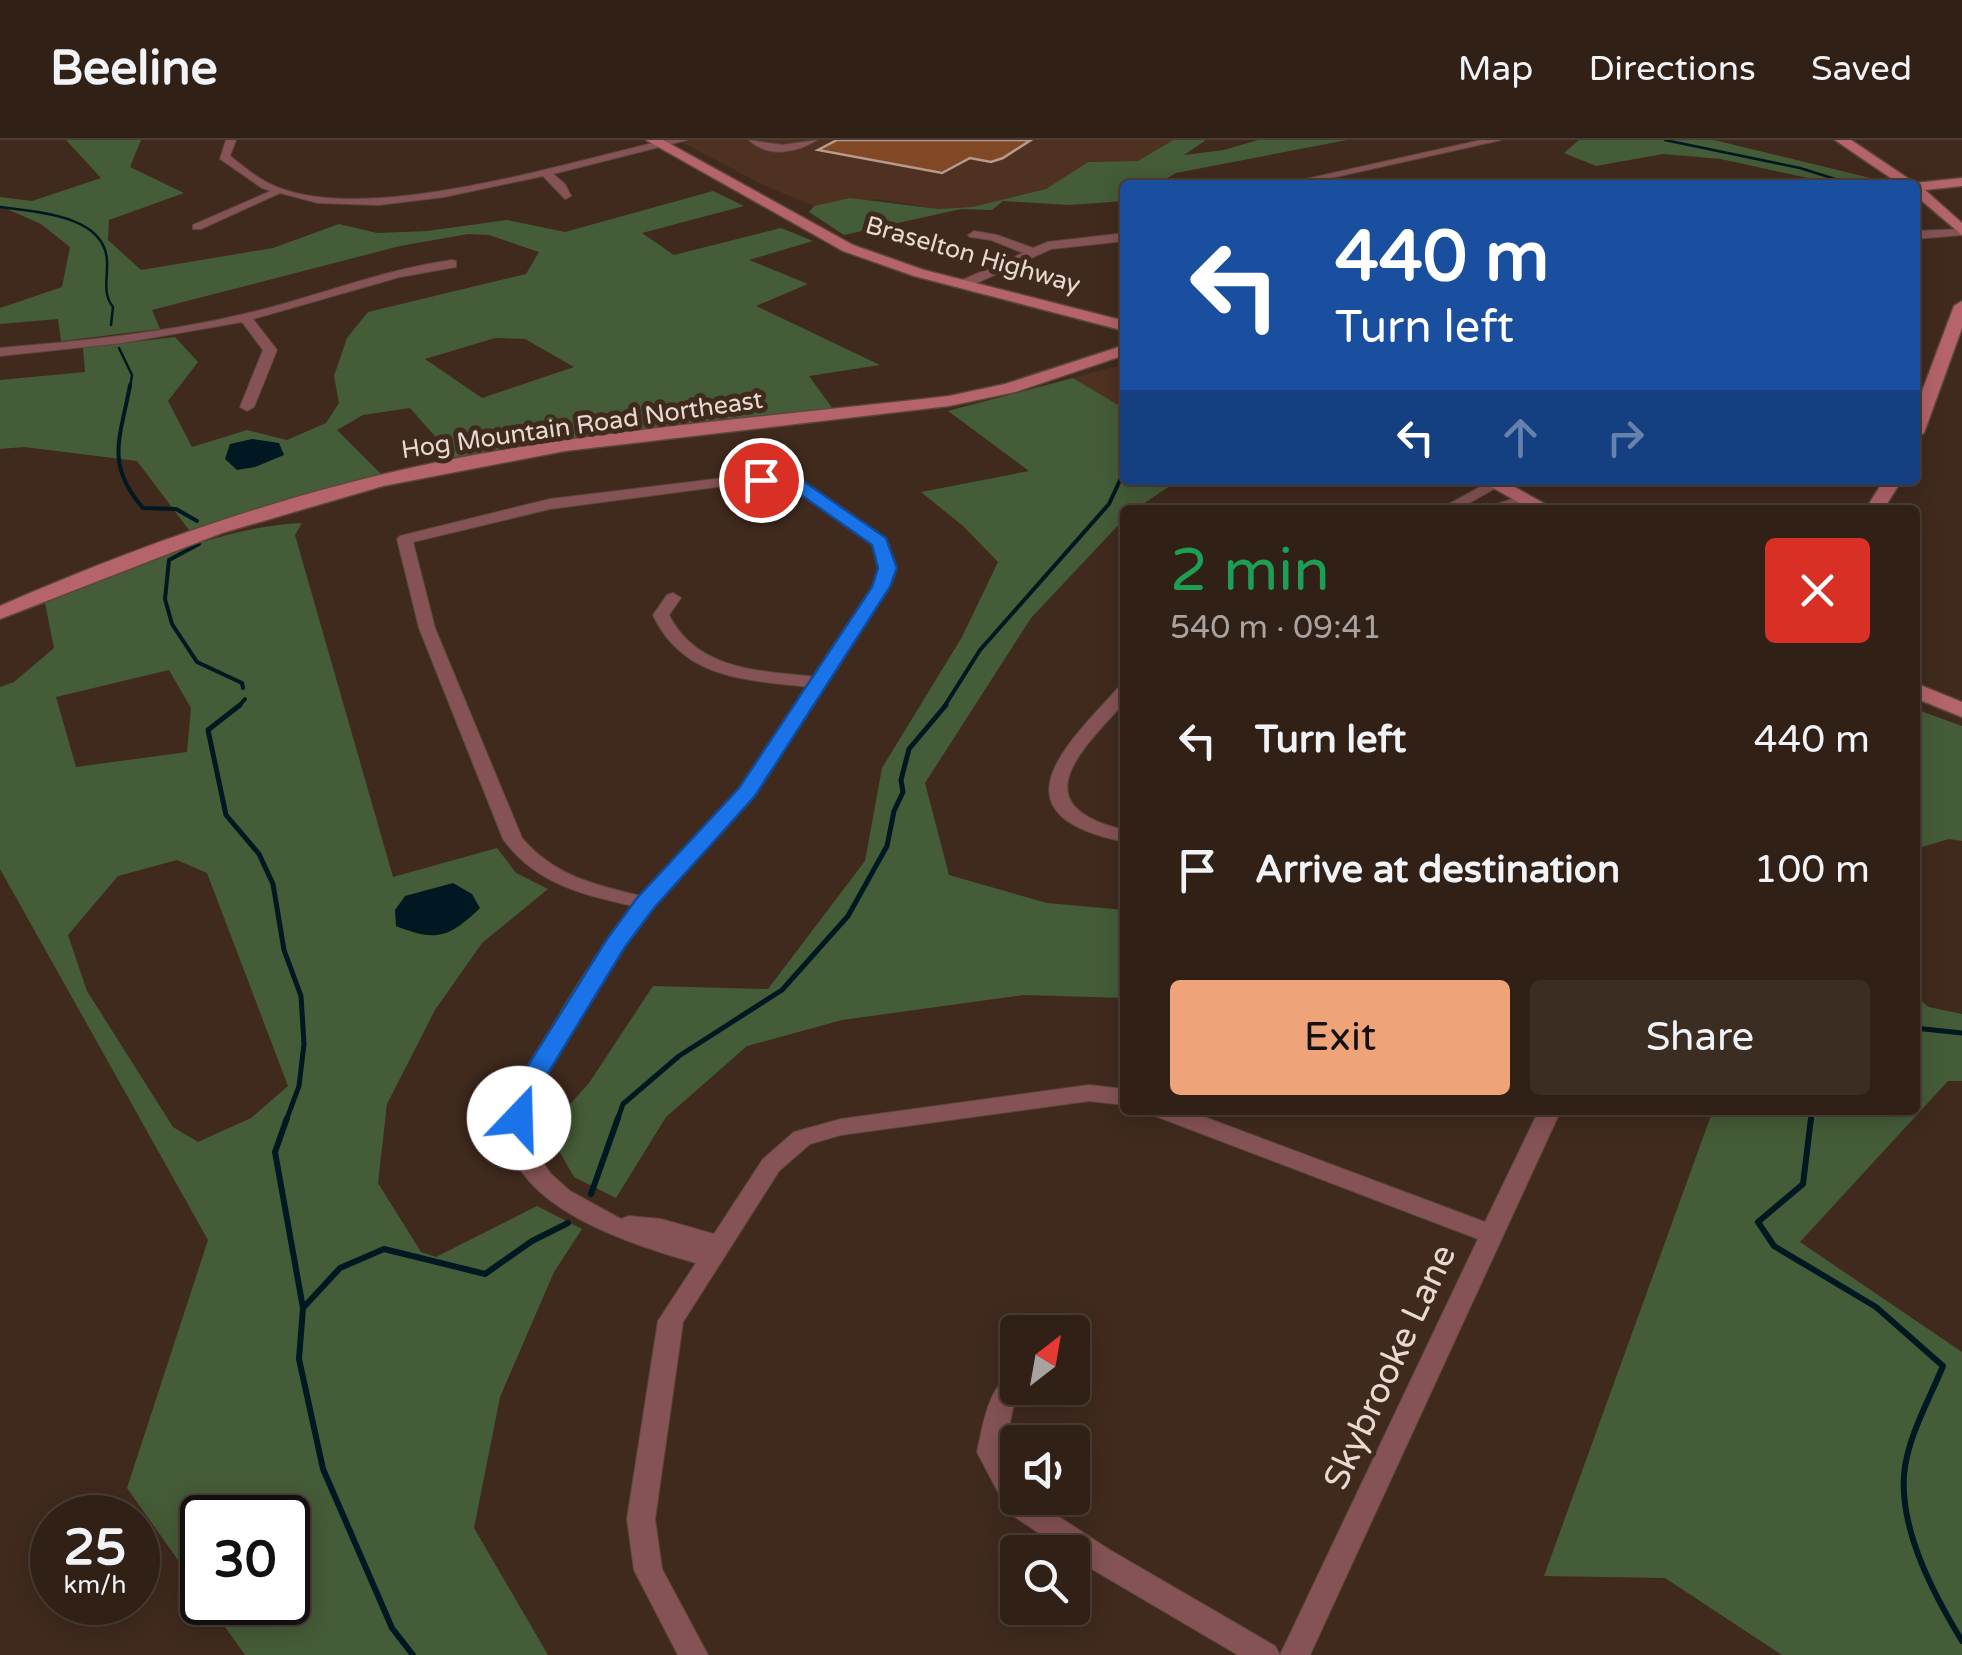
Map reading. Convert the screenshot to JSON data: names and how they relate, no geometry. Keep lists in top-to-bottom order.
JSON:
{
  "streets": {
    "street": ["Braselton Highway", "Hog Mountain Road Northeast", "Skybrooke Lane"]
  },
  "north": "top right",
  "page": {
    "header": "Beeline",
    "nav": ["Map", "Directions", "Saved"],
    "turn": ["440 m", "Turn left"],
    "heading": ["2 min", "540 m · 09:41"],
    "list": [
      {
        "name": "Turn left",
        "value": "440 m"
      },
      {
        "name": "Arrive at destination",
        "value": "100 m"
      }
    ],
    "buttons": ["Exit", "Share"],
    "speed": "25 km/h",
    "limit": "30"
  }
}
